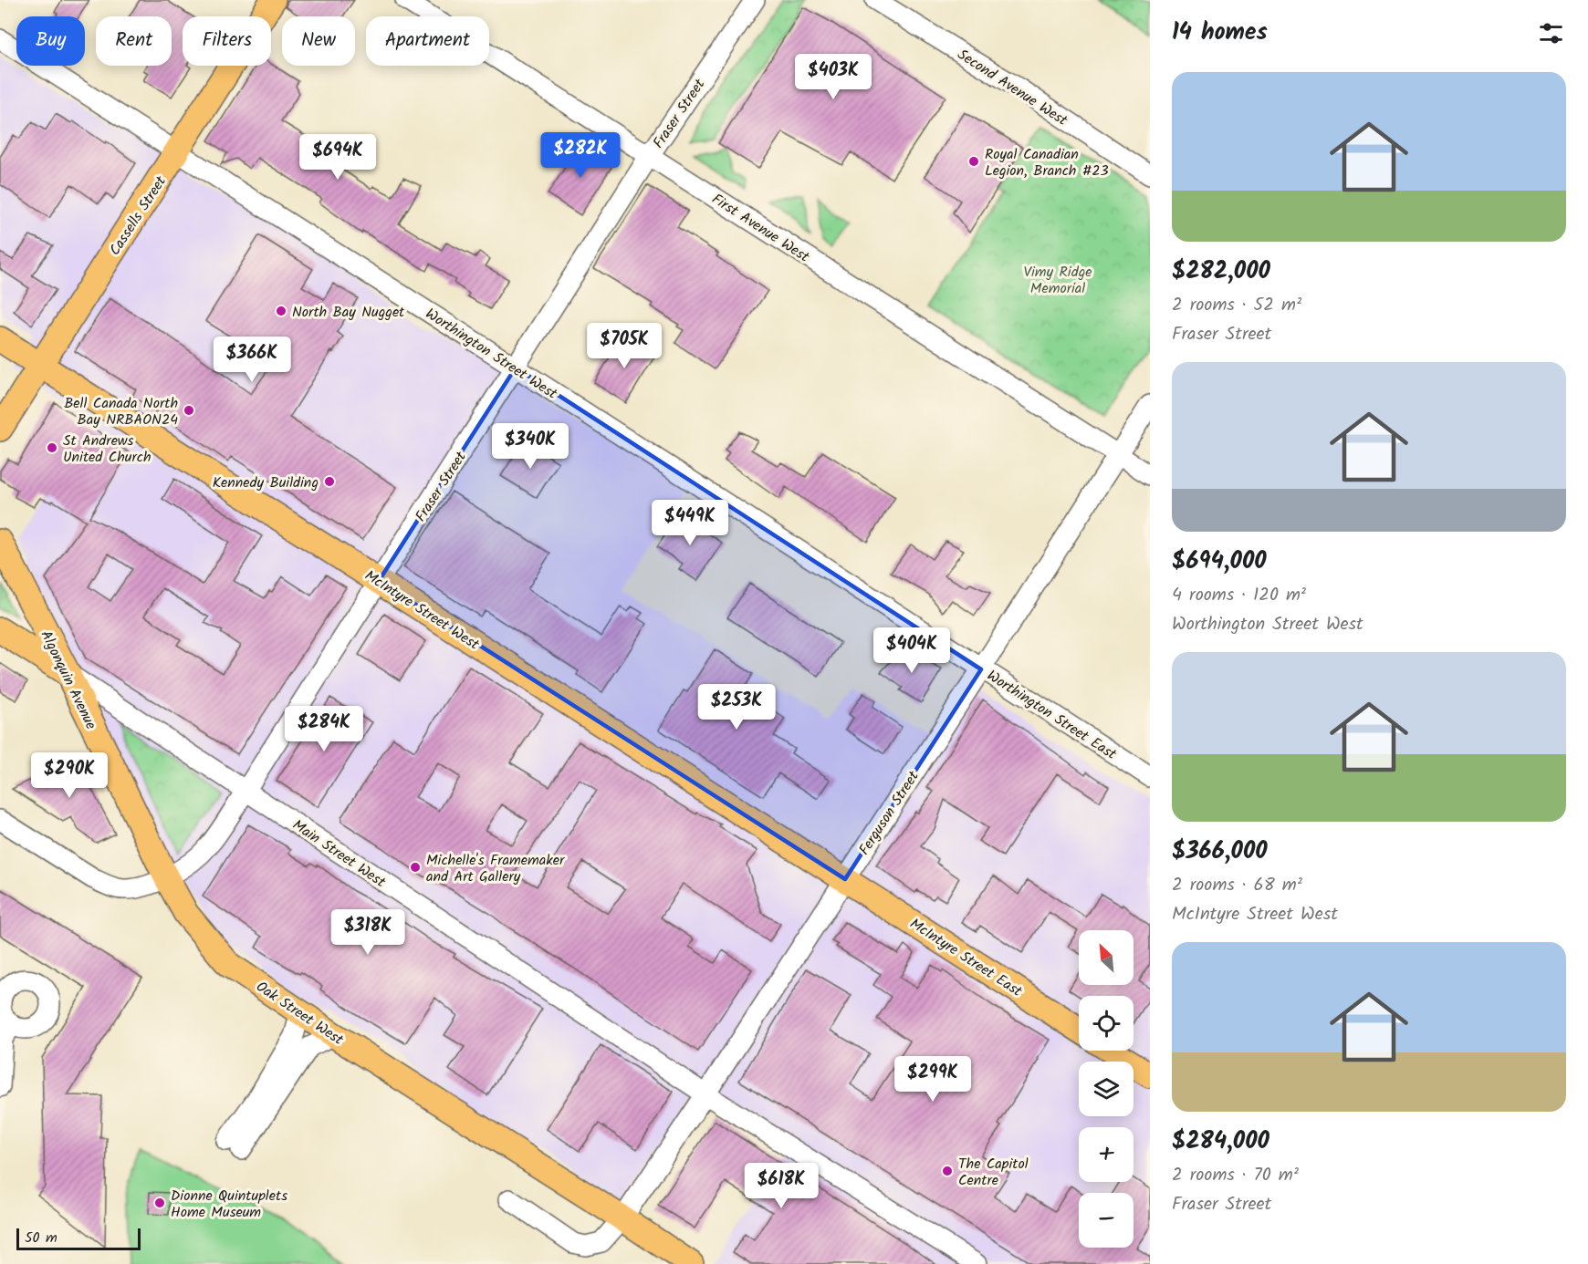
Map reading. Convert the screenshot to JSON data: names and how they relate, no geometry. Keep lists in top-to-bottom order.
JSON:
{
  "streets": {
    "main road": [
      "Cassells Street",
      "McIntyre Street West",
      "Algonquin Avenue",
      "Main Street West",
      "McIntyre Street East",
      "Oak Street West"
    ],
    "street": [
      "Second Avenue West",
      "Fraser Street",
      "First Avenue West",
      "Worthington Street West",
      "Worthington Street East",
      "Ferguson Street"
    ]
  },
  "crossings": [
    ["Fraser Street", "First Avenue West"],
    ["Fraser Street", "Worthington Street West"],
    ["Fraser Street", "McIntyre Street West"],
    ["Fraser Street", "Algonquin Avenue"],
    ["Fraser Street", "Main Street West"],
    ["Fraser Street", "Oak Street West"],
    ["Cassells Street", "Worthington Street West"],
    ["Cassells Street", "McIntyre Street West"],
    ["First Avenue West", "Ferguson Street"],
    ["Worthington Street West", "Worthington Street East"],
    ["Worthington Street West", "Ferguson Street"],
    ["McIntyre Street West", "Ferguson Street"],
    ["McIntyre Street West", "McIntyre Street East"],
    ["Algonquin Avenue", "Main Street West"],
    ["Algonquin Avenue", "Oak Street West"],
    ["Worthington Street East", "Ferguson Street"],
    ["Ferguson Street", "Main Street West"],
    ["Ferguson Street", "McIntyre Street East"],
    ["Ferguson Street", "Oak Street West"]
  ],
  "parks": ["Vimy Ridge Memorial"],
  "places": [
    "Royal Canadian Legion, Branch #23",
    "North Bay Nugget",
    "Bell Canada North Bay NRBAON24",
    "St Andrews United Church",
    "Kennedy Building",
    "Michelle's Framemaker and Art Gallery",
    "The Capitol Centre",
    "Dionne Quintuplets Home Museum"
  ],
  "scale_bar": "50 m",
  "north": "top left",
  "page": {
    "heading": "14 homes",
    "chip": [
      "Buy",
      "Rent",
      "Filters",
      "New",
      "Apartment"
    ],
    "price": [
      "$403K",
      "$282K",
      "$694K",
      "$705K",
      "$366K",
      "$340K",
      "$449K",
      "$404K",
      "$253K",
      "$284K",
      "$290K",
      "$318K",
      "$299K",
      "$618K"
    ],
    "list": [
      {
        "name": "$282,000",
        "note": "2 rooms · 52 m² · Fraser Street"
      },
      {
        "name": "$694,000",
        "note": "4 rooms · 120 m² · Worthington Street West"
      },
      {
        "name": "$366,000",
        "note": "2 rooms · 68 m² · McIntyre Street West"
      },
      {
        "name": "$284,000",
        "note": "2 rooms · 70 m² · Fraser Street"
      }
    ],
    "map_buttons": ["+", "−"],
    "scale": "50 m"
  }
}
